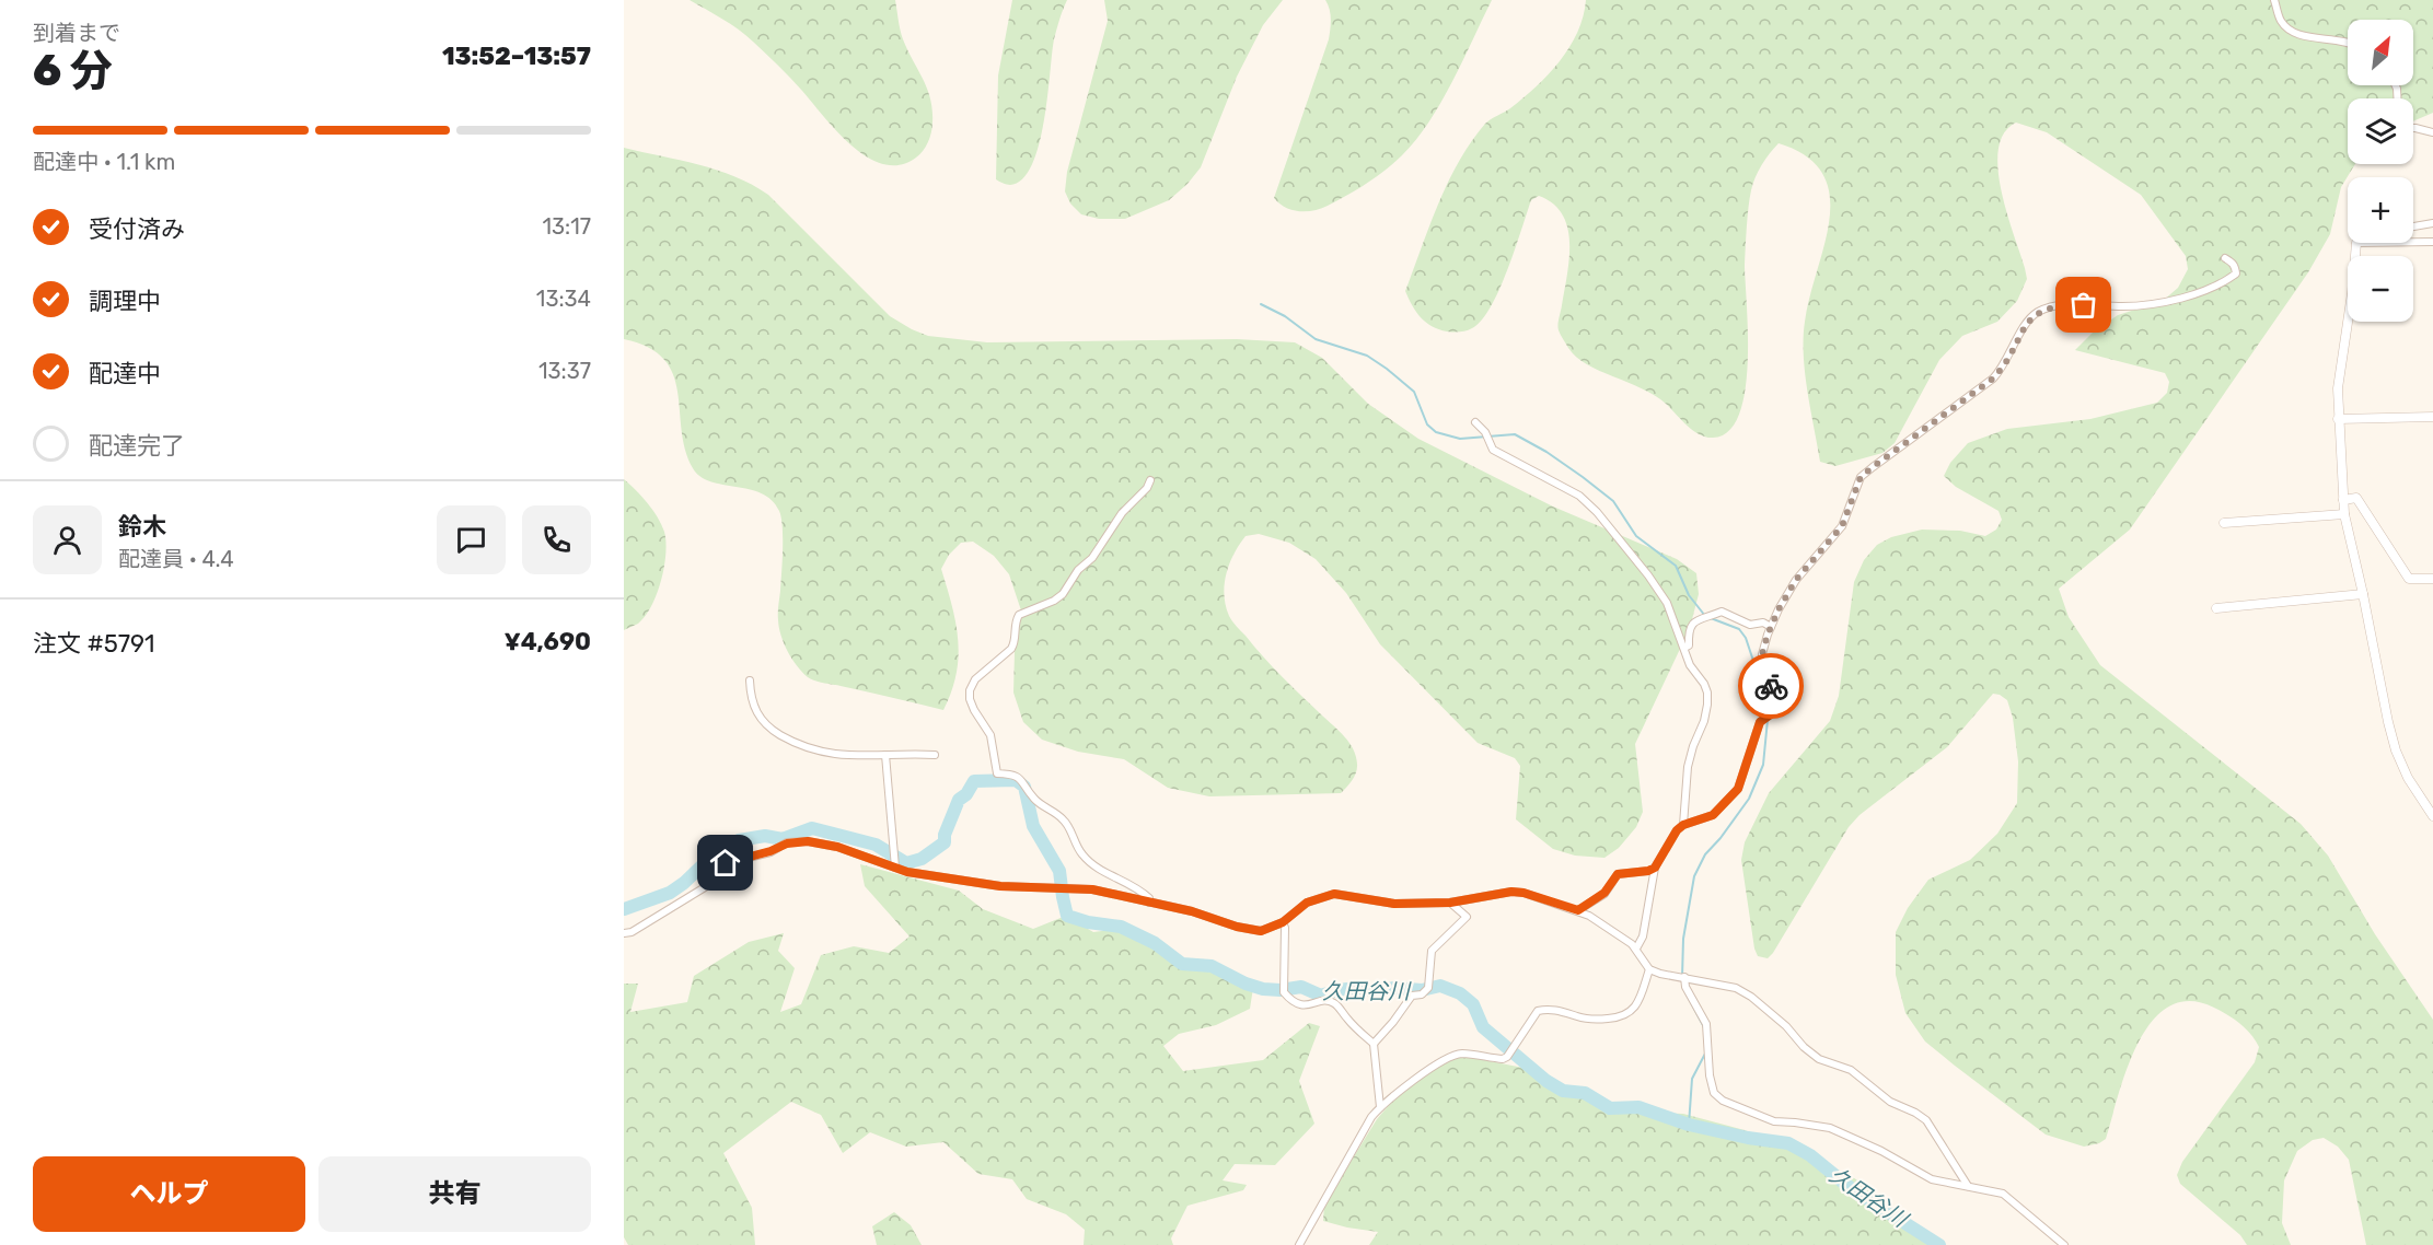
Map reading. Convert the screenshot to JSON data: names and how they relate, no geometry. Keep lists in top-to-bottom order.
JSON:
{
  "water": ["久田谷川"],
  "north": "top right",
  "page": {
    "heading": ["6 分", "到着まで", "13:52–13:57"],
    "panel": [
      "鈴木",
      "配達員 · 4.4",
      "注文 #5791",
      "¥4,690"
    ],
    "map_buttons": ["+", "−"],
    "bar": "配達中 · 1.1 km",
    "list": [
      ["受付済み", "13:17"],
      ["調理中", "13:34"],
      ["配達中", "13:37"],
      "配達完了"
    ],
    "buttons": ["ヘルプ", "共有"]
  }
}
